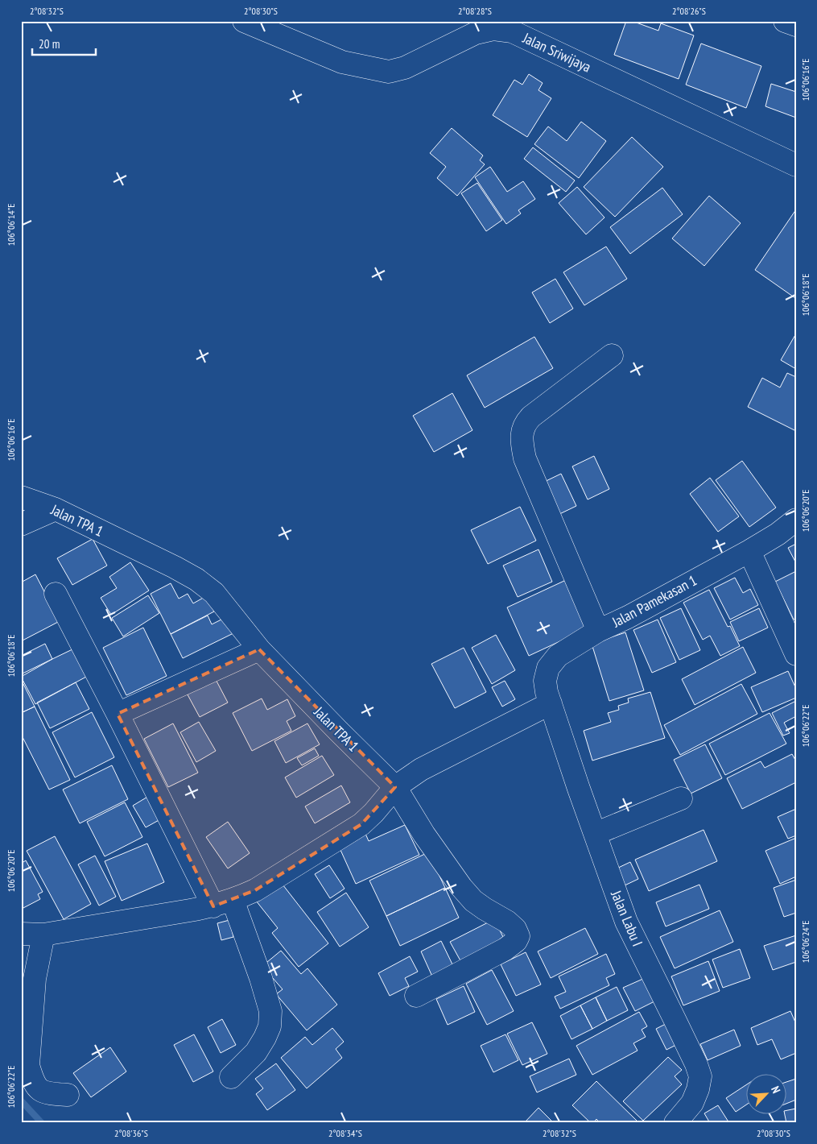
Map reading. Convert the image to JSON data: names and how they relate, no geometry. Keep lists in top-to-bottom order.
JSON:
{
  "streets": {
    "street": [
      "Jalan Sriwijaya",
      "Jalan TPA 1",
      "Jalan Pamekasan 1",
      "Jalan Labu I"
    ]
  },
  "crossings": [
    ["Jalan Pamekasan 1", "Jalan Labu I"]
  ],
  "scale_bar": "20 m",
  "north": "top right",
  "coordinates": [
    "2°08'32\"S",
    "2°08'30\"S",
    "2°08'28\"S",
    "2°08'26\"S",
    "106°06'16\"E",
    "106°06'14\"E",
    "106°06'18\"E",
    "106°06'20\"E",
    "106°06'22\"E",
    "106°06'24\"E",
    "2°08'36\"S",
    "2°08'34\"S"
  ]
}
